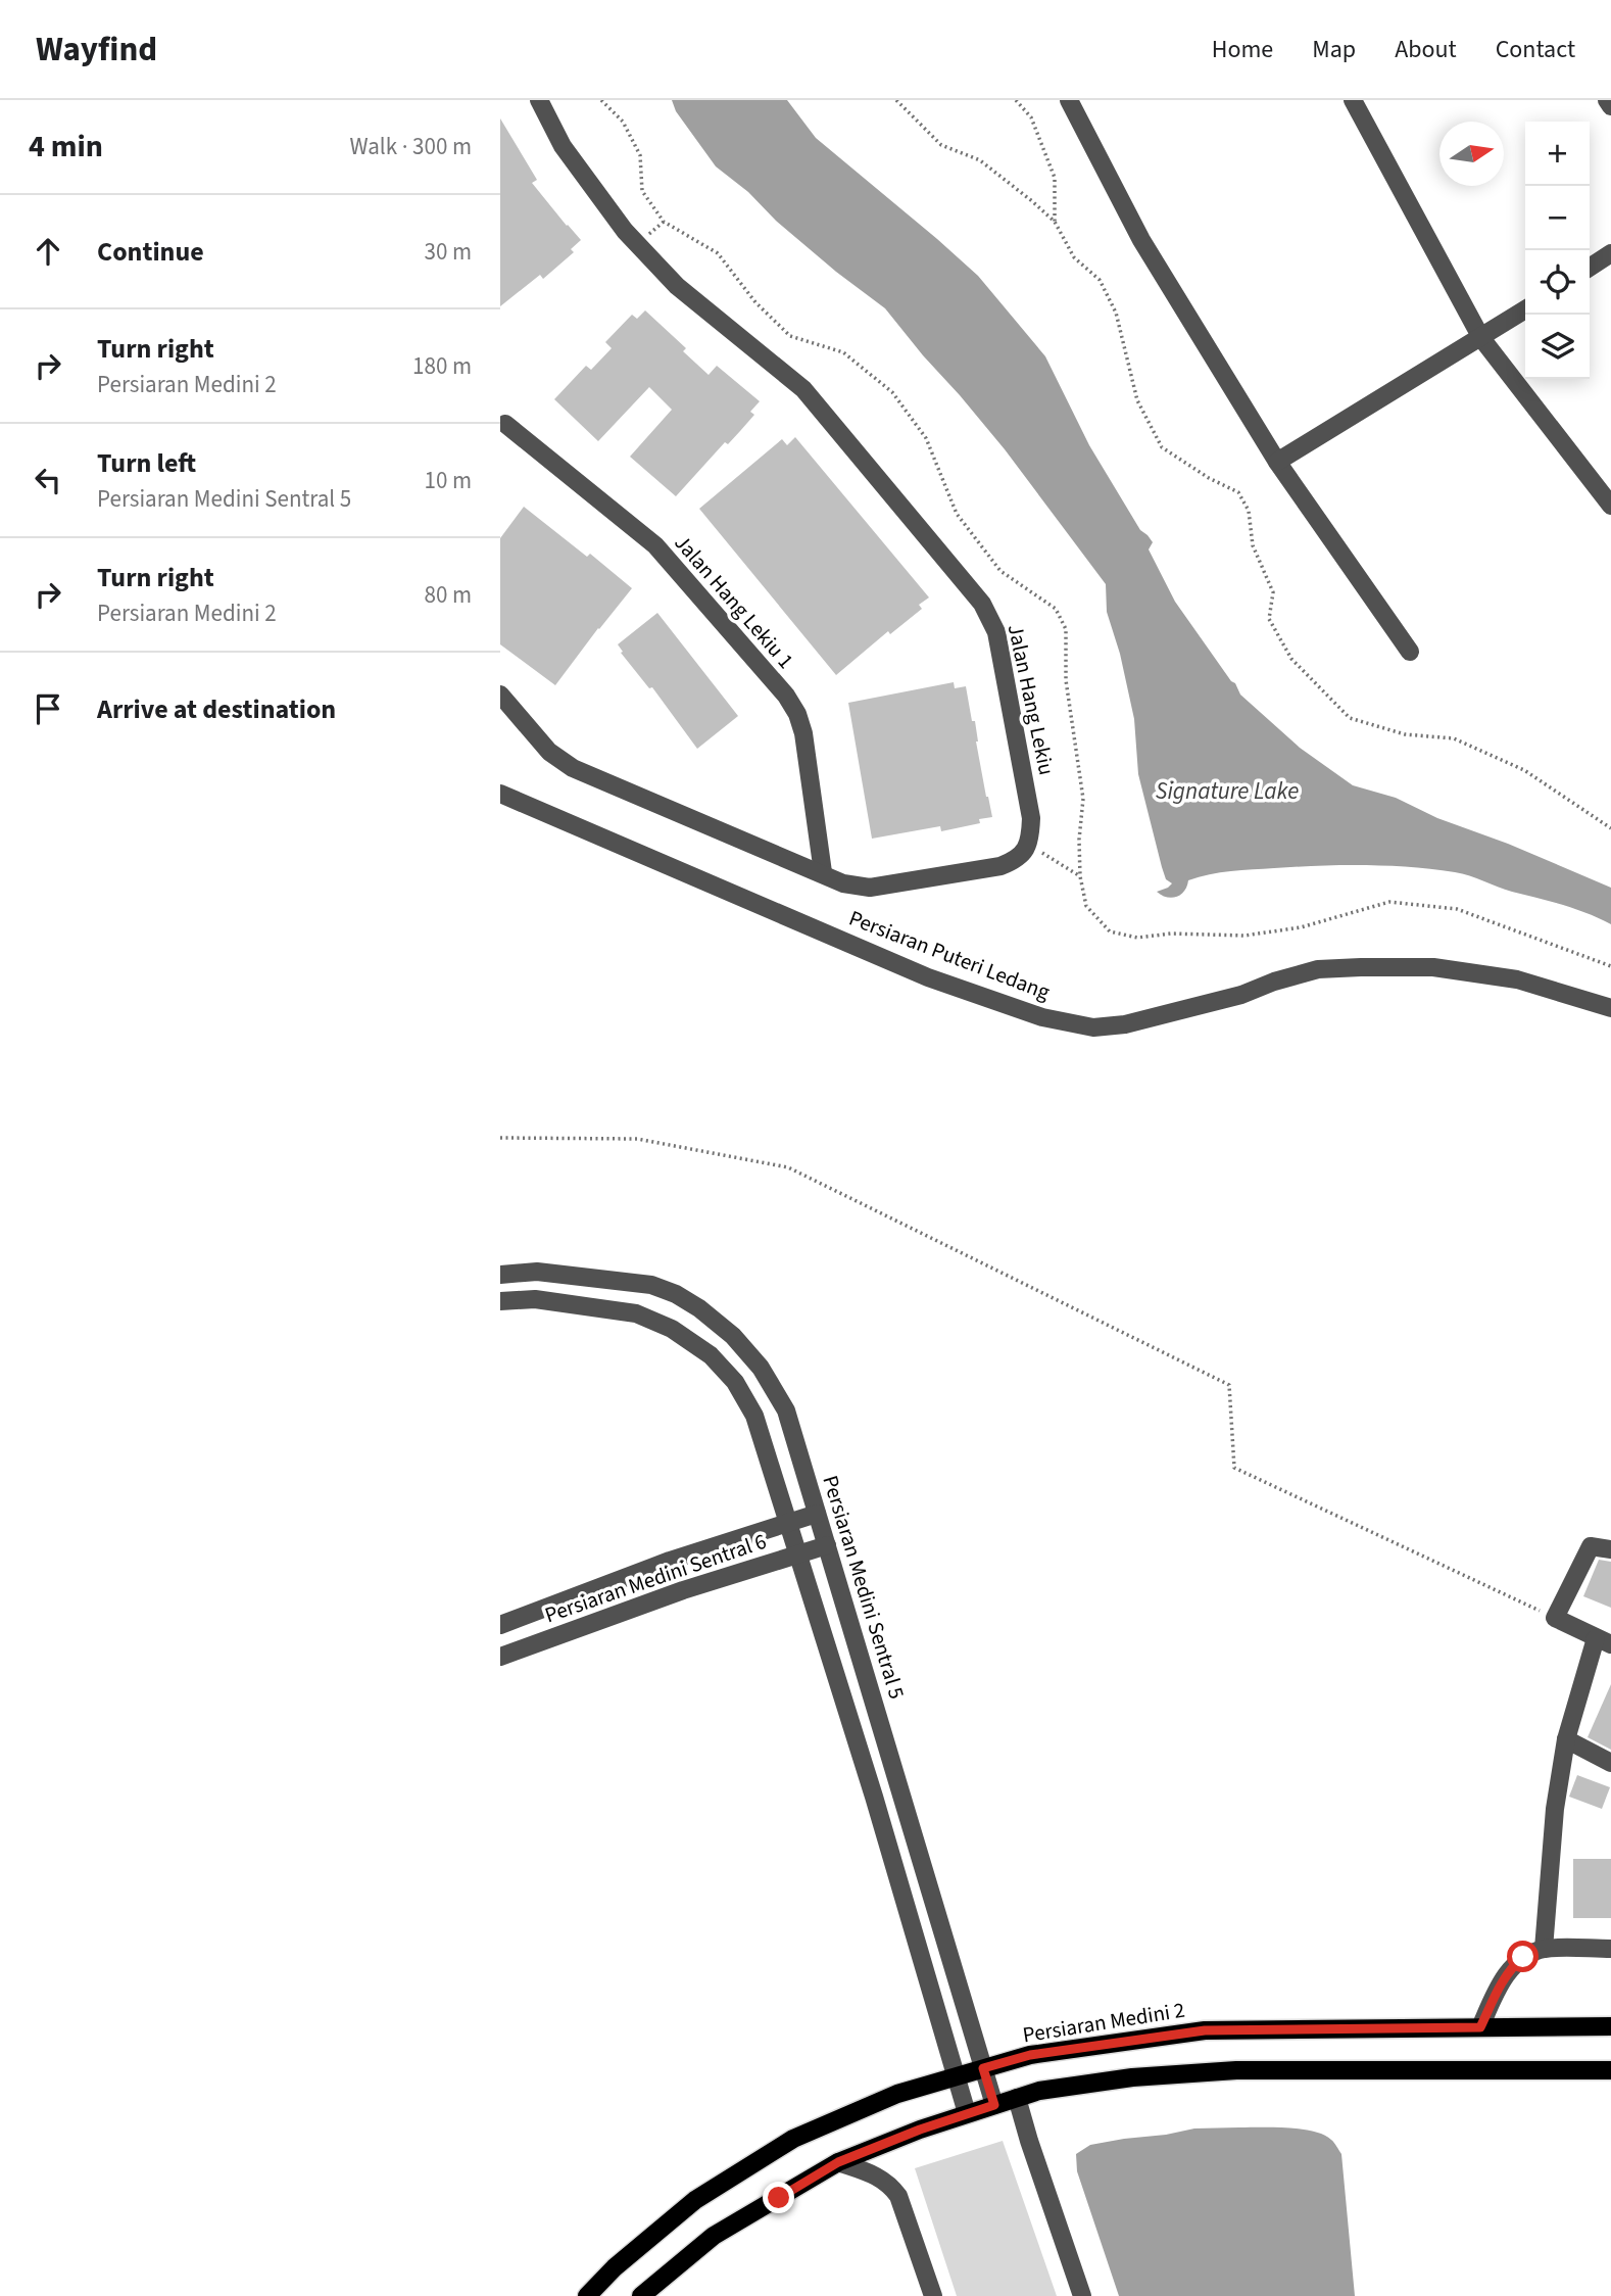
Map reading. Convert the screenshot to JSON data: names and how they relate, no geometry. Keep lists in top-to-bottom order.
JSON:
{
  "streets": {
    "main road": ["Persiaran Medini 2"],
    "street": [
      "Jalan Hang Lekiu 1",
      "Jalan Hang Lekiu",
      "Persiaran Puteri Ledang",
      "Persiaran Medini Sentral 6",
      "Persiaran Medini Sentral 5"
    ]
  },
  "crossings": [
    ["Persiaran Medini Sentral 6", "Persiaran Medini Sentral 5"],
    ["Persiaran Medini Sentral 5", "Persiaran Medini 2"]
  ],
  "water": ["Signature Lake"],
  "north": "right",
  "page": {
    "header": "Wayfind",
    "nav": [
      "Home",
      "Map",
      "About",
      "Contact"
    ],
    "heading": ["4 min", "Walk · 300 m"],
    "map_buttons": ["+", "−"],
    "list": [
      ["Continue", "30 m"],
      ["Turn right", "Persiaran Medini 2", "180 m"],
      ["Turn left", "Persiaran Medini Sentral 5", "10 m"],
      ["Turn right", "Persiaran Medini 2", "80 m"],
      "Arrive at destination"
    ]
  }
}
